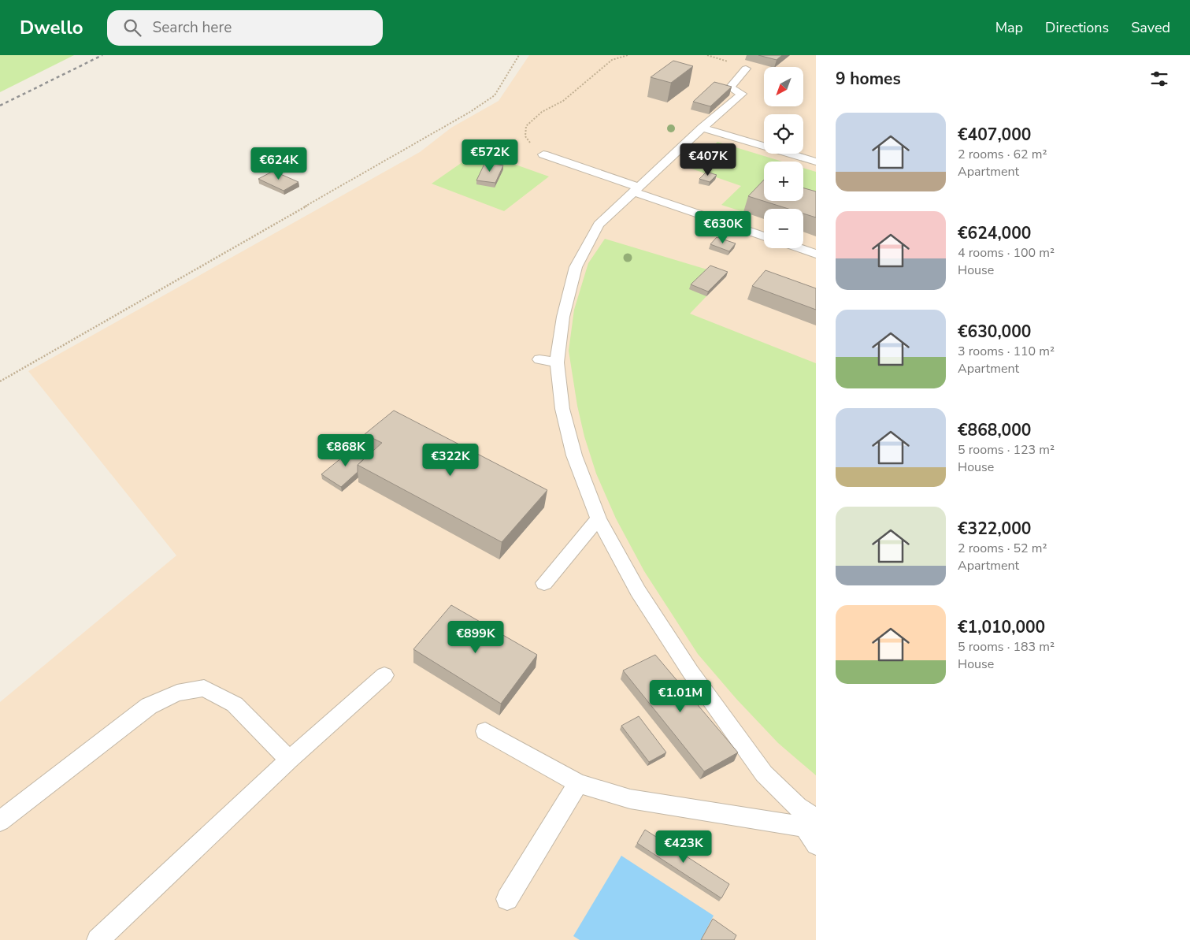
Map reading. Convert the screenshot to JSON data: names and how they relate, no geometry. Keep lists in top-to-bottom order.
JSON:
{
  "north": "bottom left",
  "page": {
    "header": "Dwello",
    "search": "Search here",
    "nav": ["Map", "Directions", "Saved"],
    "heading": "9 homes",
    "map_buttons": ["+", "−"],
    "list": [
      {
        "name": "€407,000",
        "note": "2 rooms · 62 m² · Apartment"
      },
      {
        "name": "€624,000",
        "note": "4 rooms · 100 m² · House"
      },
      {
        "name": "€630,000",
        "note": "3 rooms · 110 m² · Apartment"
      },
      {
        "name": "€868,000",
        "note": "5 rooms · 123 m² · House"
      },
      {
        "name": "€322,000",
        "note": "2 rooms · 52 m² · Apartment"
      },
      {
        "name": "€1,010,000",
        "note": "5 rooms · 183 m² · House"
      }
    ],
    "price": [
      "€572K",
      "€407K",
      "€624K",
      "€630K",
      "€868K",
      "€322K",
      "€899K",
      "€1.01M",
      "€423K"
    ]
  }
}
